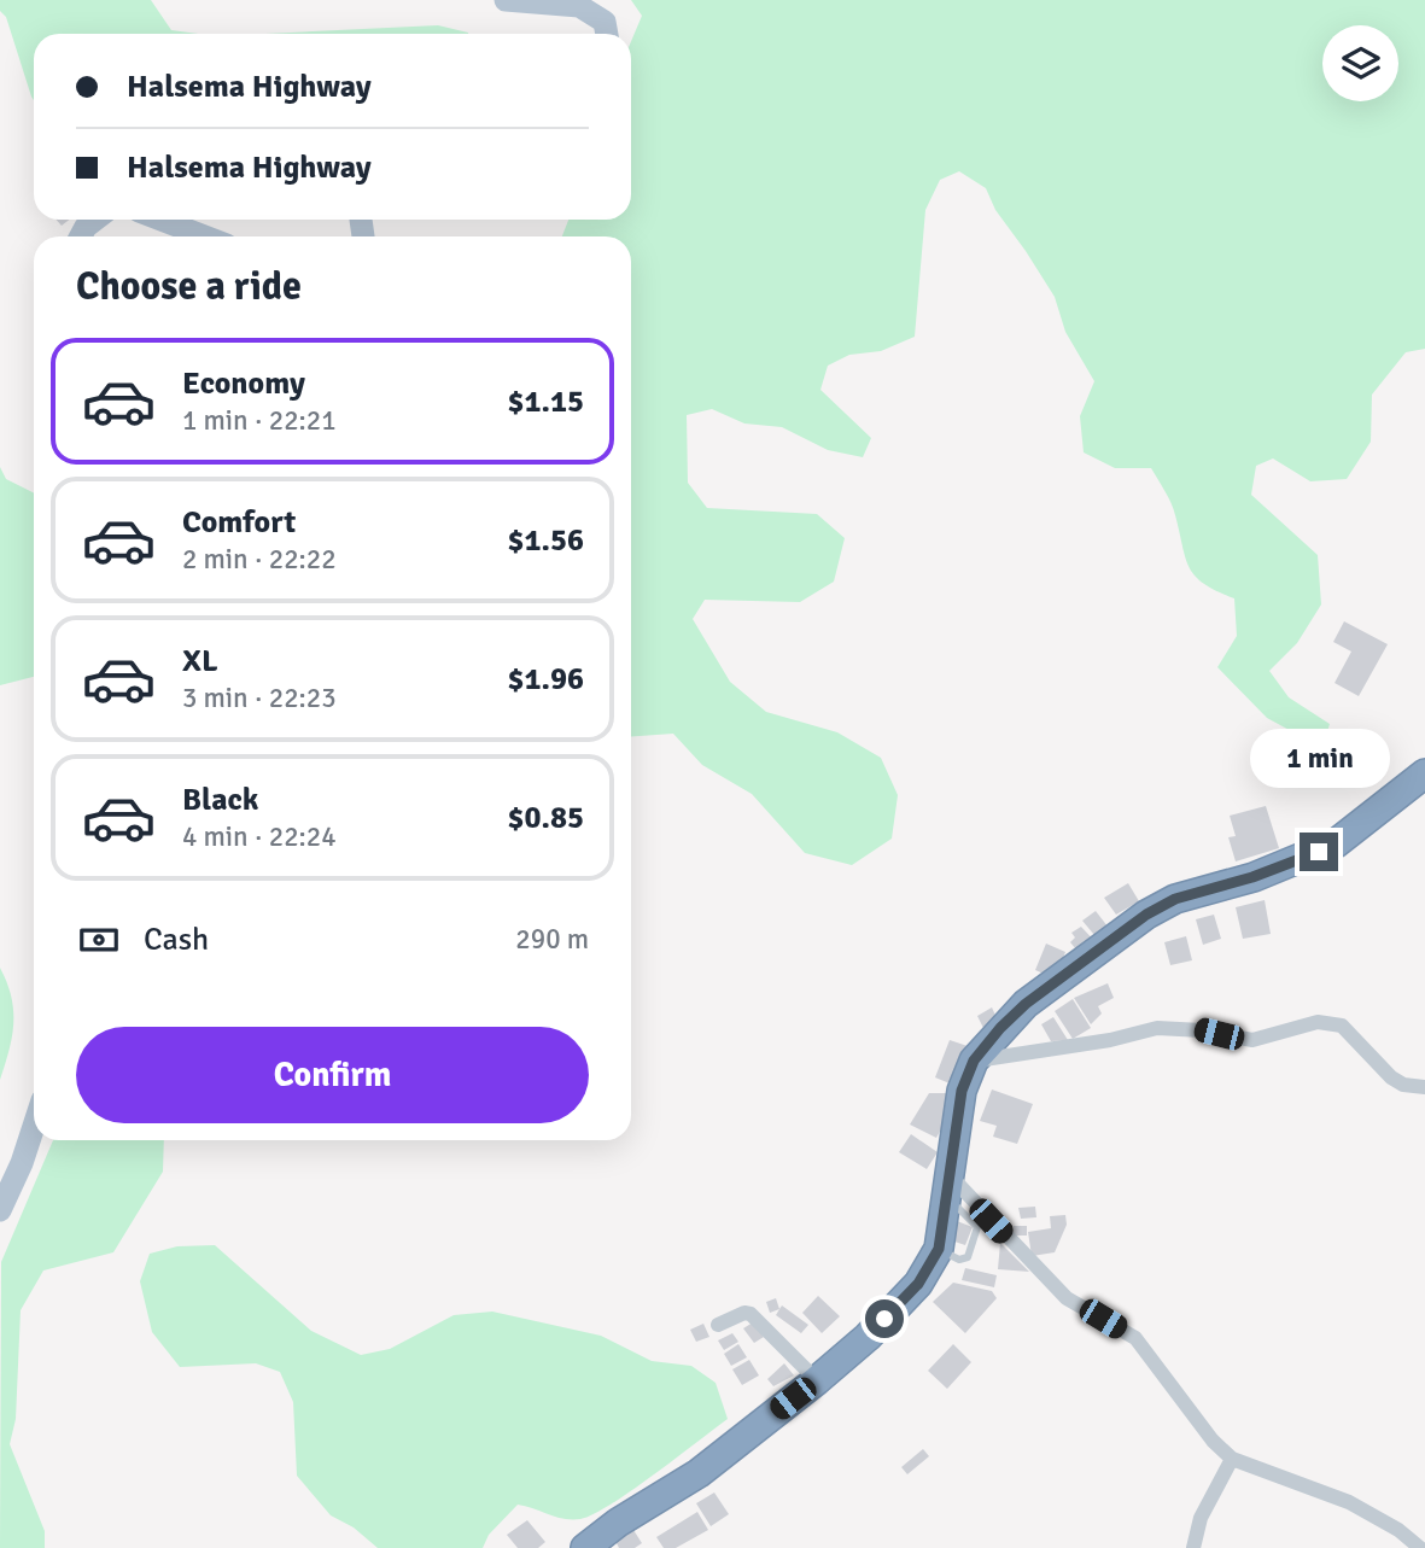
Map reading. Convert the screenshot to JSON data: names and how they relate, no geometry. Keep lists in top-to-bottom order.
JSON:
{
  "page": {
    "banner": ["Halsema Highway", "Halsema Highway"],
    "heading": "Choose a ride",
    "list": [
      {
        "name": "Economy",
        "note": "1 min · 22:21",
        "value": "$1.15"
      },
      {
        "name": "Comfort",
        "note": "2 min · 22:22",
        "value": "$1.56"
      },
      {
        "name": "XL",
        "note": "3 min · 22:23",
        "value": "$1.96"
      },
      {
        "name": "Black",
        "note": "4 min · 22:24",
        "value": "$0.85"
      }
    ],
    "bubble": "1 min",
    "pay": ["Cash", "290 m"],
    "buttons": "Confirm"
  }
}
